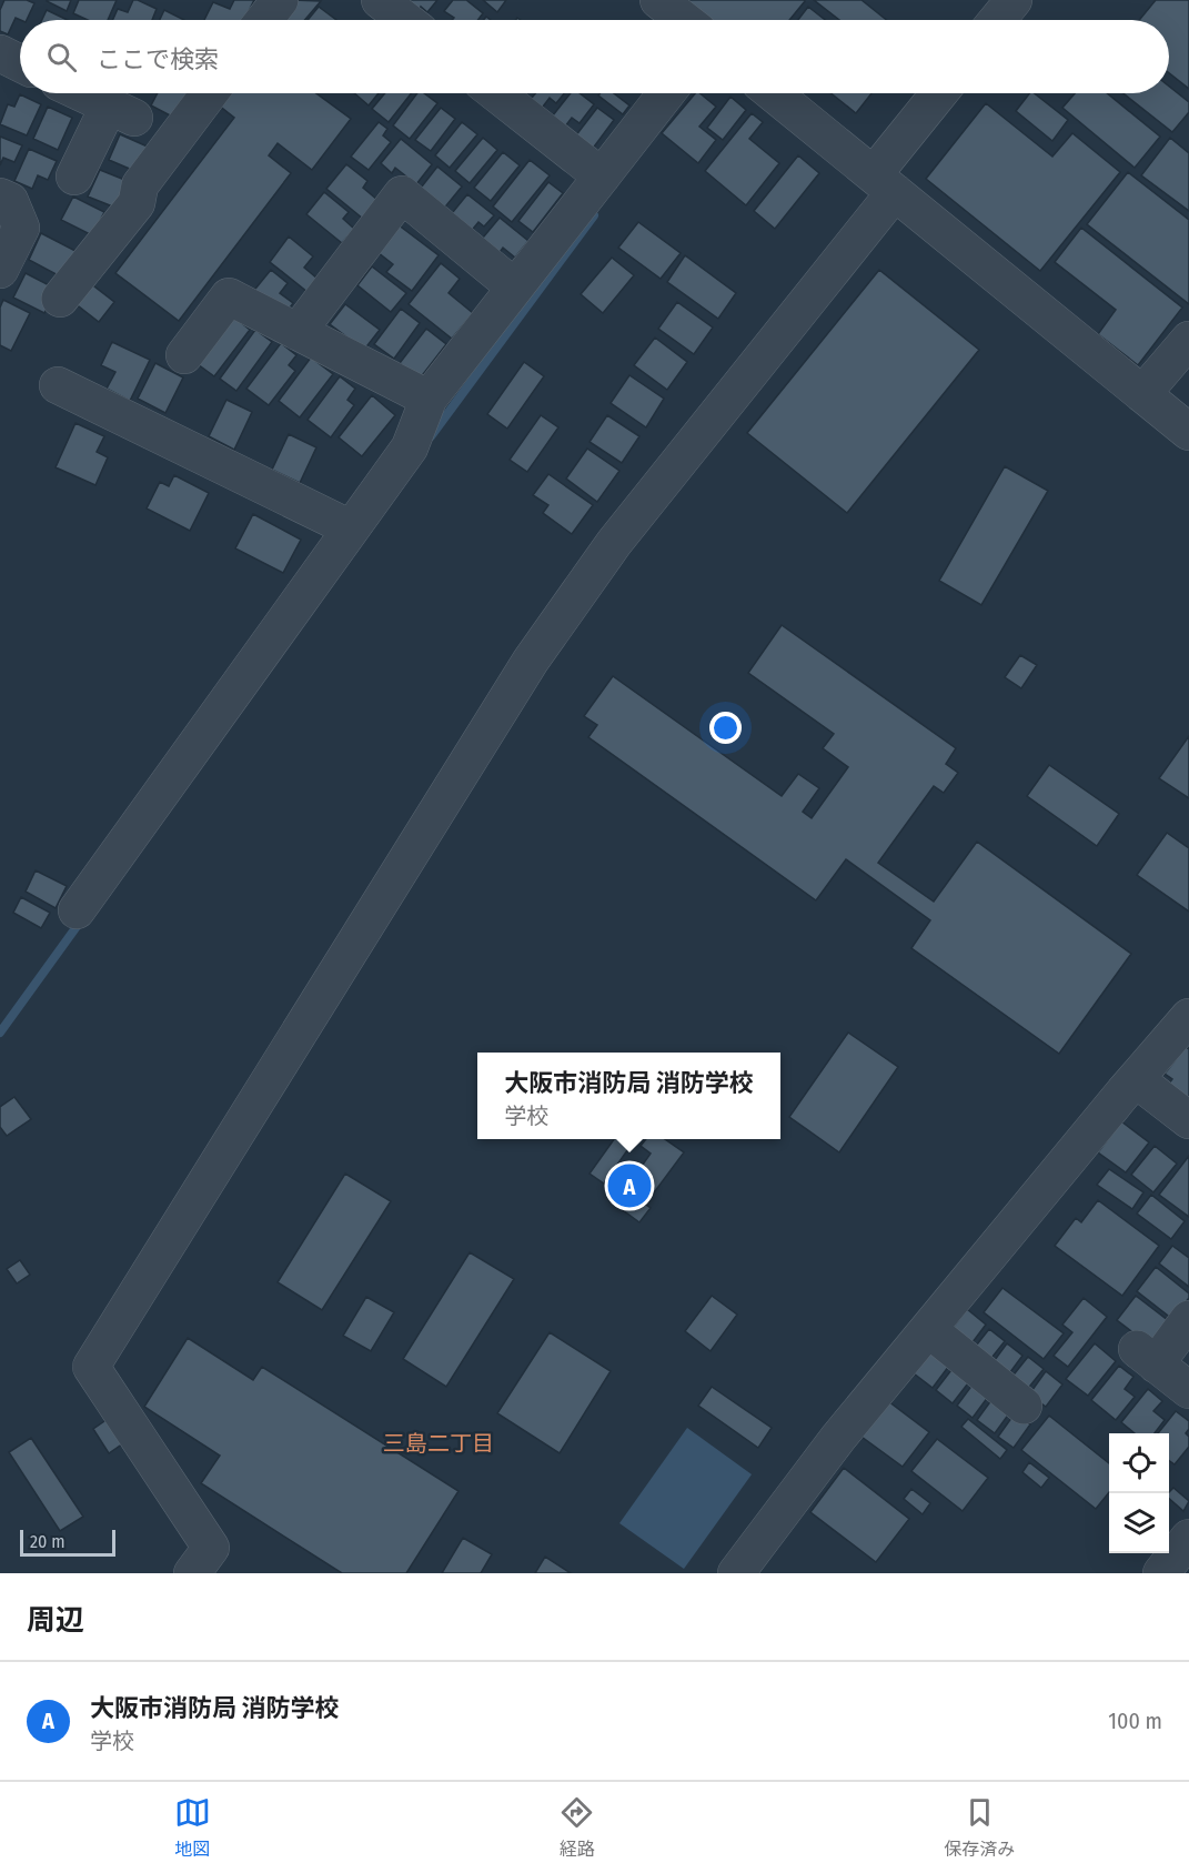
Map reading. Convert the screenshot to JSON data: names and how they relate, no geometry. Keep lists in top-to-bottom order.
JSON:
{
  "districts": ["三島二丁目"],
  "scale_bar": "20 m",
  "page": {
    "search": "ここで検索",
    "popup": ["大阪市消防局 消防学校", "学校"],
    "pins": "A",
    "scale": "20 m",
    "heading": "周辺",
    "list": [
      {
        "mark": "A",
        "name": "大阪市消防局 消防学校",
        "note": "学校",
        "value": "100 m"
      }
    ],
    "nav": ["地図", "経路", "保存済み"]
  }
}
